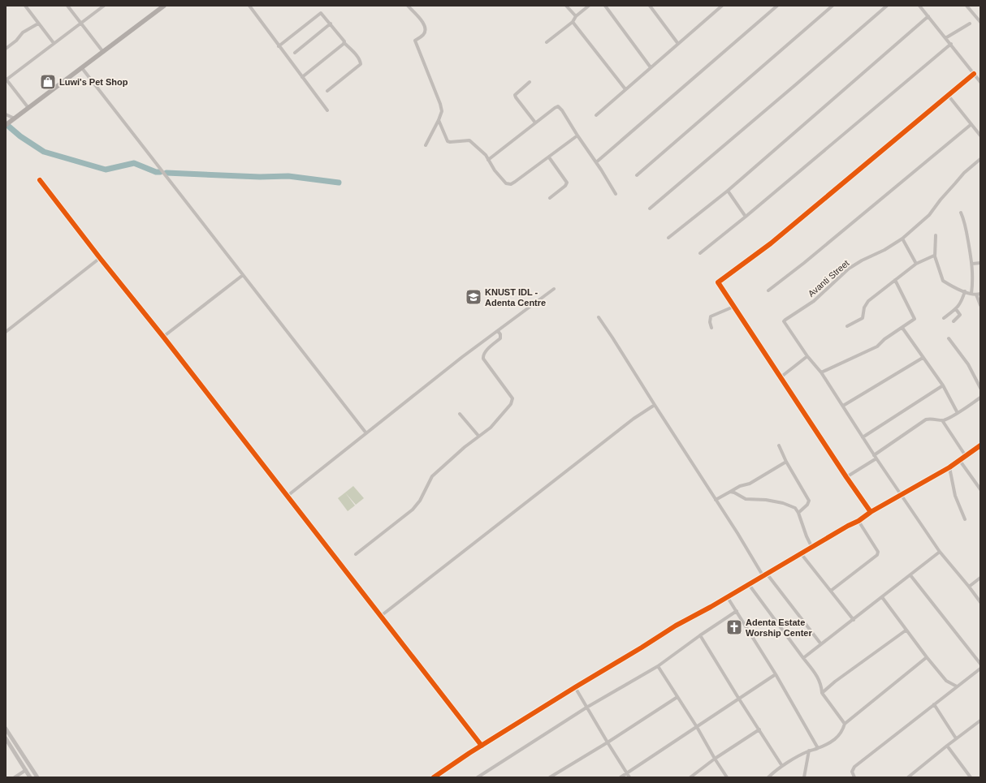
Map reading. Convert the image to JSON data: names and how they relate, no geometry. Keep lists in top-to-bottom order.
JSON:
{
  "streets": {
    "street": ["Avanti Street"]
  },
  "places": {
    "shop": ["Luwi's Pet Shop"],
    "school or university": ["KNUST IDL - Adenta Centre"],
    "church": ["Adenta Estate Worship Center"]
  }
}
